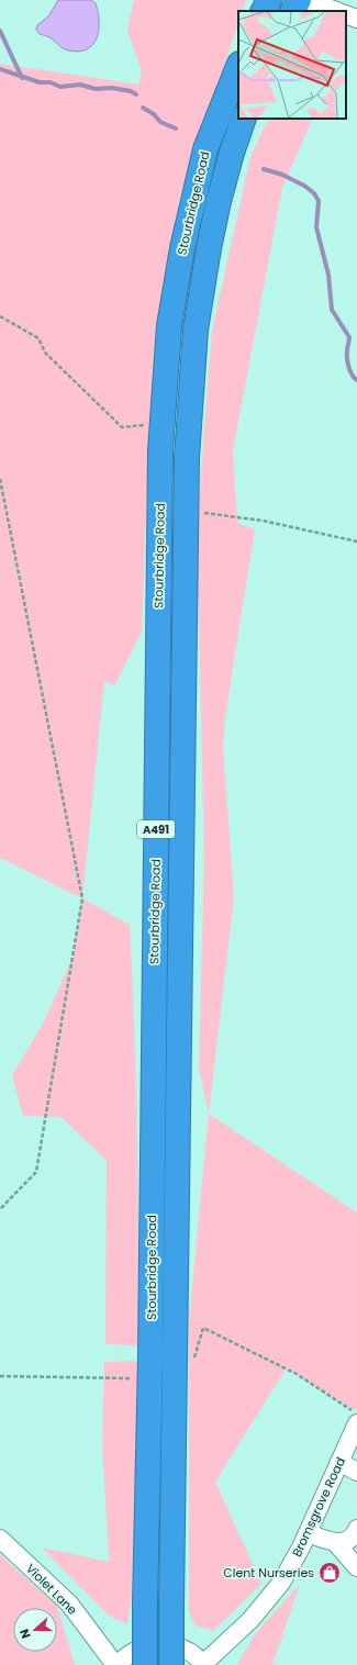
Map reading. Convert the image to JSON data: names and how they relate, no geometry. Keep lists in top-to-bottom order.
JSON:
{
  "streets": {
    "highway": ["Stourbridge Road", "A491"],
    "street": ["Bromsgrove Road", "Violet Lane"]
  },
  "places": {
    "shop": ["Clent Nurseries"]
  },
  "north": "left"
}
